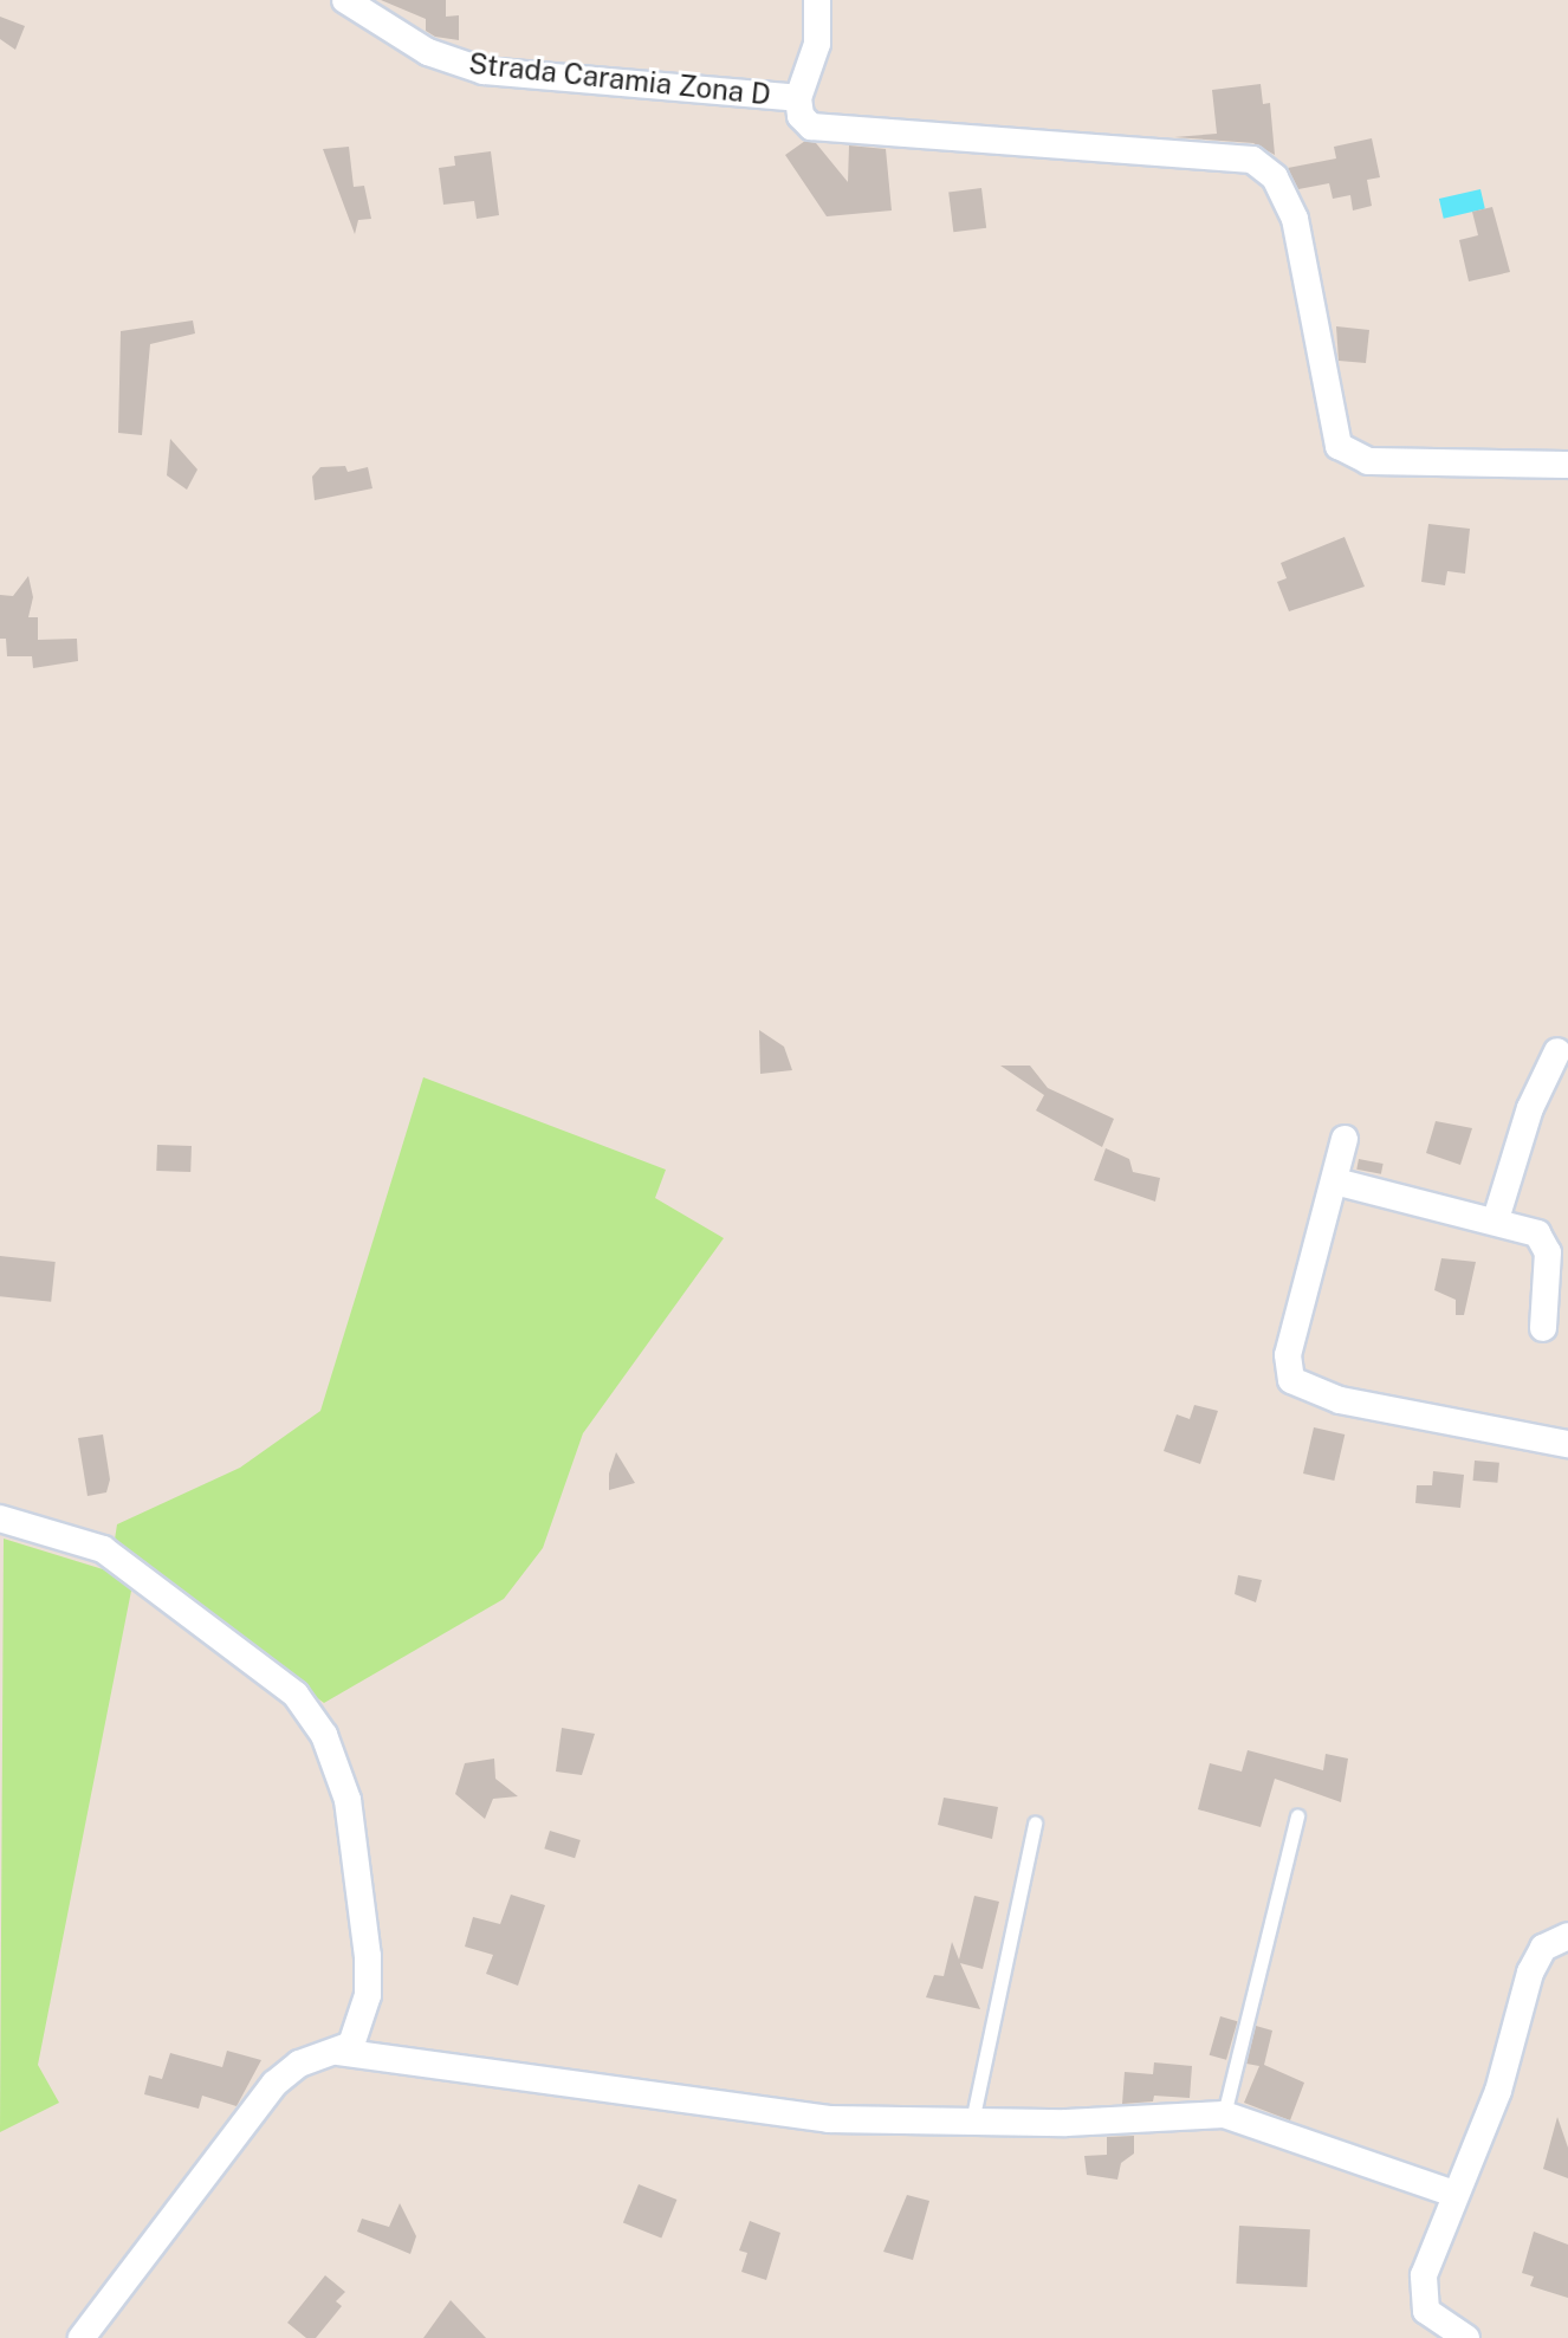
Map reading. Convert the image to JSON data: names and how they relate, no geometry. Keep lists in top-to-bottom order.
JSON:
{
  "streets": {
    "street": ["Strada Caramia Zona D"]
  }
}
